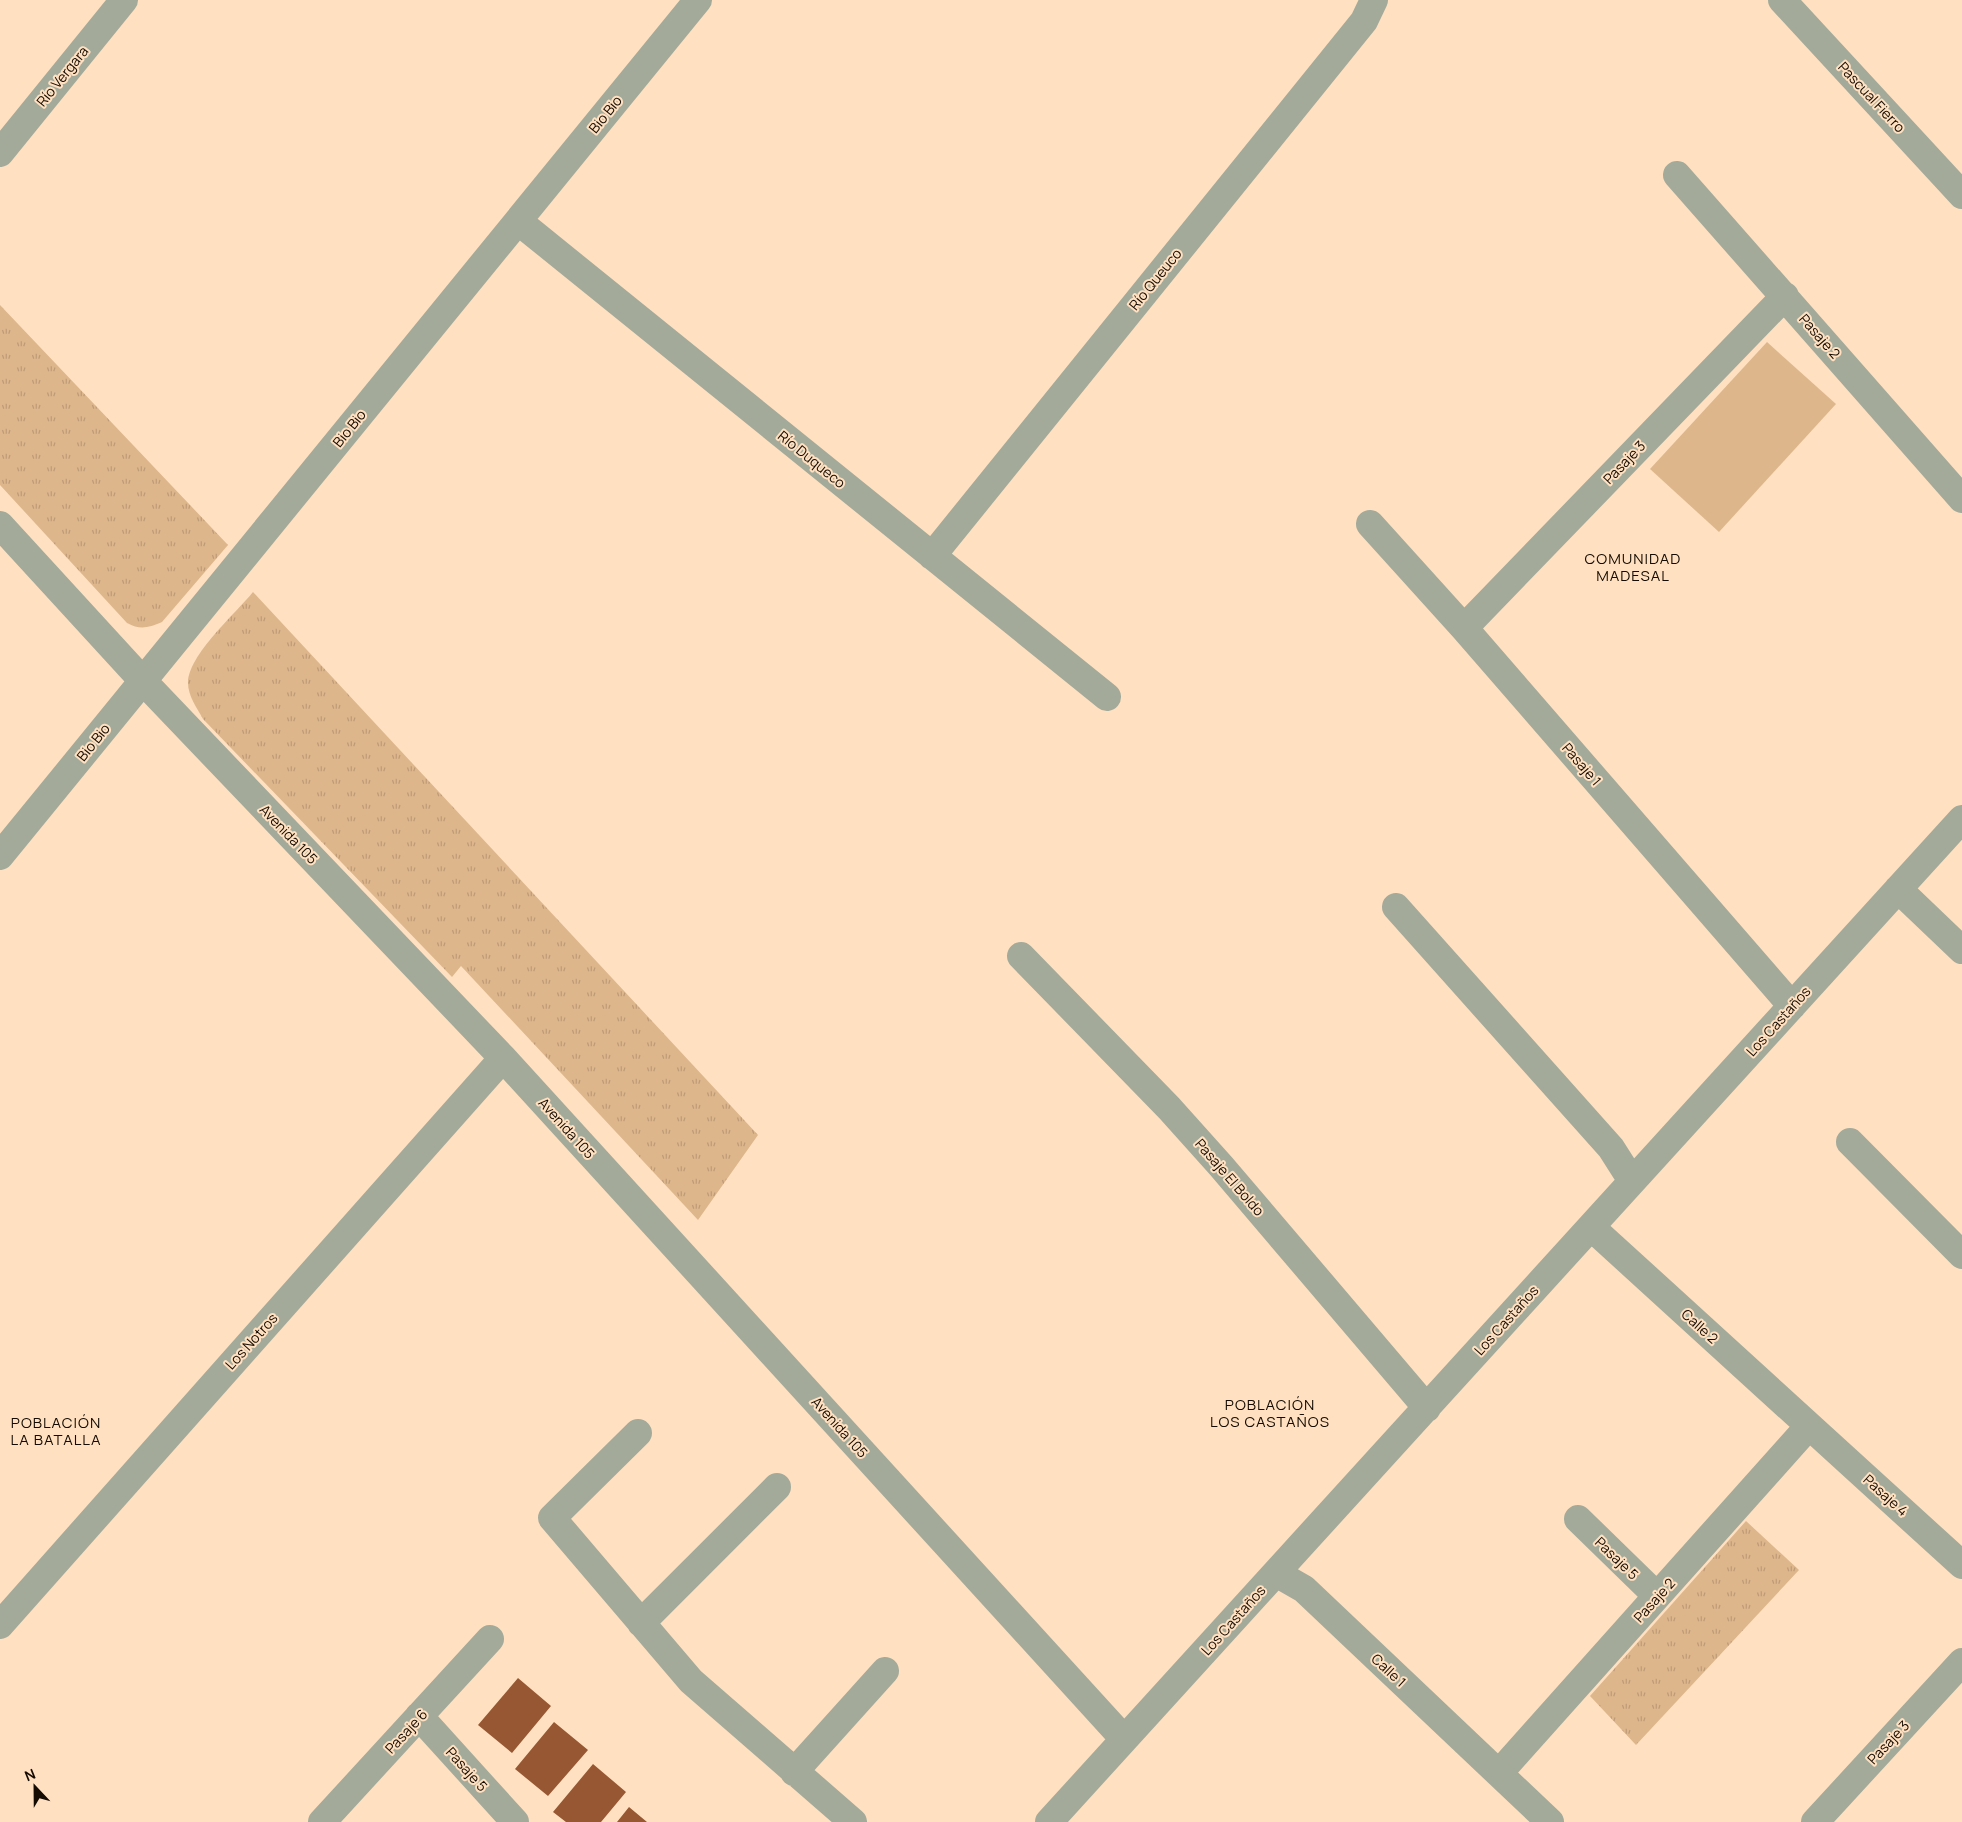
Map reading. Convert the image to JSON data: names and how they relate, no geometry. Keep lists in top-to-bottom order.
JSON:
{
  "streets": {
    "street": [
      "Río Vergara",
      "Pascual Fierro",
      "Bio Bio",
      "Río Queuco",
      "Pasaje 2",
      "Río Duqueco",
      "Pasaje 3",
      "Pasaje 1",
      "Avenida 105",
      "Los Castaños",
      "Pasaje El Boldo",
      "Calle 2",
      "Los Notros",
      "Pasaje 4",
      "Pasaje 5",
      "Calle 1",
      "Pasaje 6"
    ]
  },
  "crossings": [
    ["Bio Bio", "Río Duqueco"],
    ["Bio Bio", "Avenida 105"],
    ["Río Queuco", "Río Duqueco"],
    ["Pasaje 2", "Pasaje 3"],
    ["Pasaje 2", "Calle 2"],
    ["Pasaje 2", "Pasaje 4"],
    ["Pasaje 2", "Pasaje 5"],
    ["Pasaje 2", "Calle 1"],
    ["Pasaje 3", "Pasaje 1"],
    ["Pasaje 1", "Los Castaños"],
    ["Avenida 105", "Los Castaños"],
    ["Avenida 105", "Los Notros"],
    ["Los Castaños", "Pasaje El Boldo"],
    ["Los Castaños", "Calle 2"],
    ["Los Castaños", "Calle 1"],
    ["Calle 2", "Pasaje 4"],
    ["Pasaje 5", "Pasaje 6"]
  ],
  "districts": ["COMUNIDAD MADESAL", "POBLACIÓN LOS CASTAÑOS", "POBLACIÓN LA BATALLA"],
  "north": "top"
}
